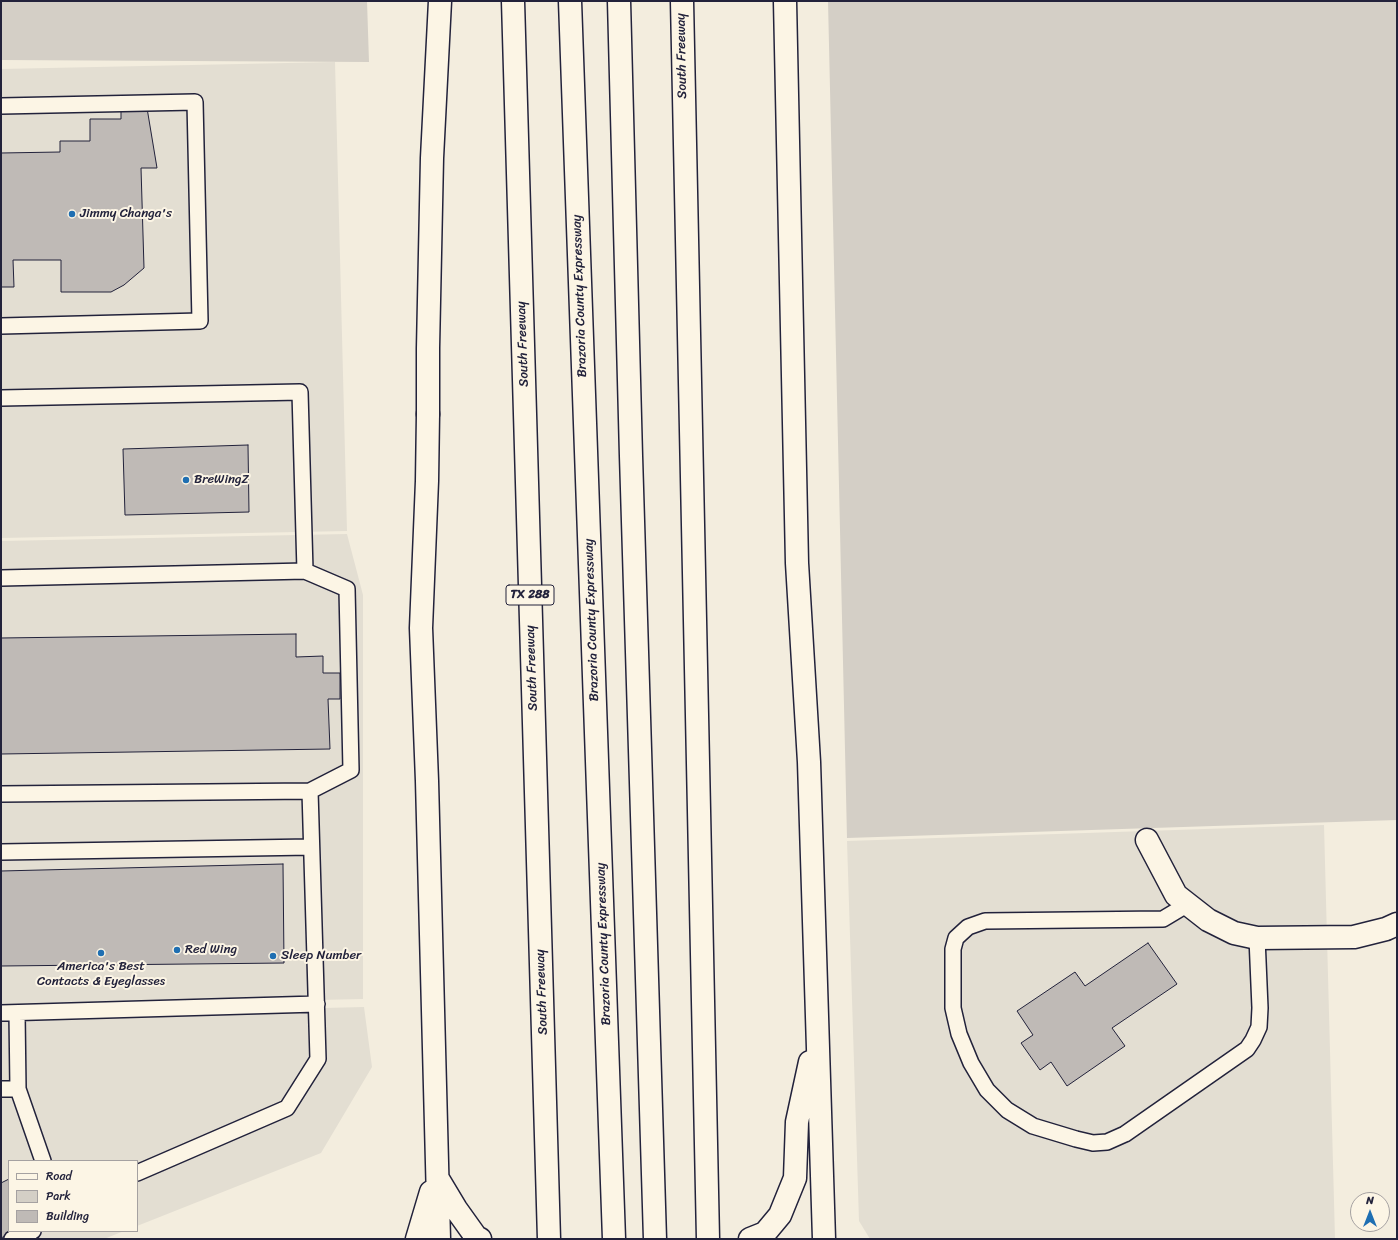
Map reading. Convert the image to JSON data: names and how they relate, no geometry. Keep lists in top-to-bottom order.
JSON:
{
  "streets": {
    "main road": ["South Freeway", "Brazoria County Expressway", "TX 288"]
  },
  "places": [
    "Jimmy Changa's",
    "BreWingZ",
    "Red Wing",
    "America's Best Contacts & Eyeglasses",
    "Sleep Number"
  ],
  "legend": ["Road", "Park", "Building"],
  "north": "top"
}
